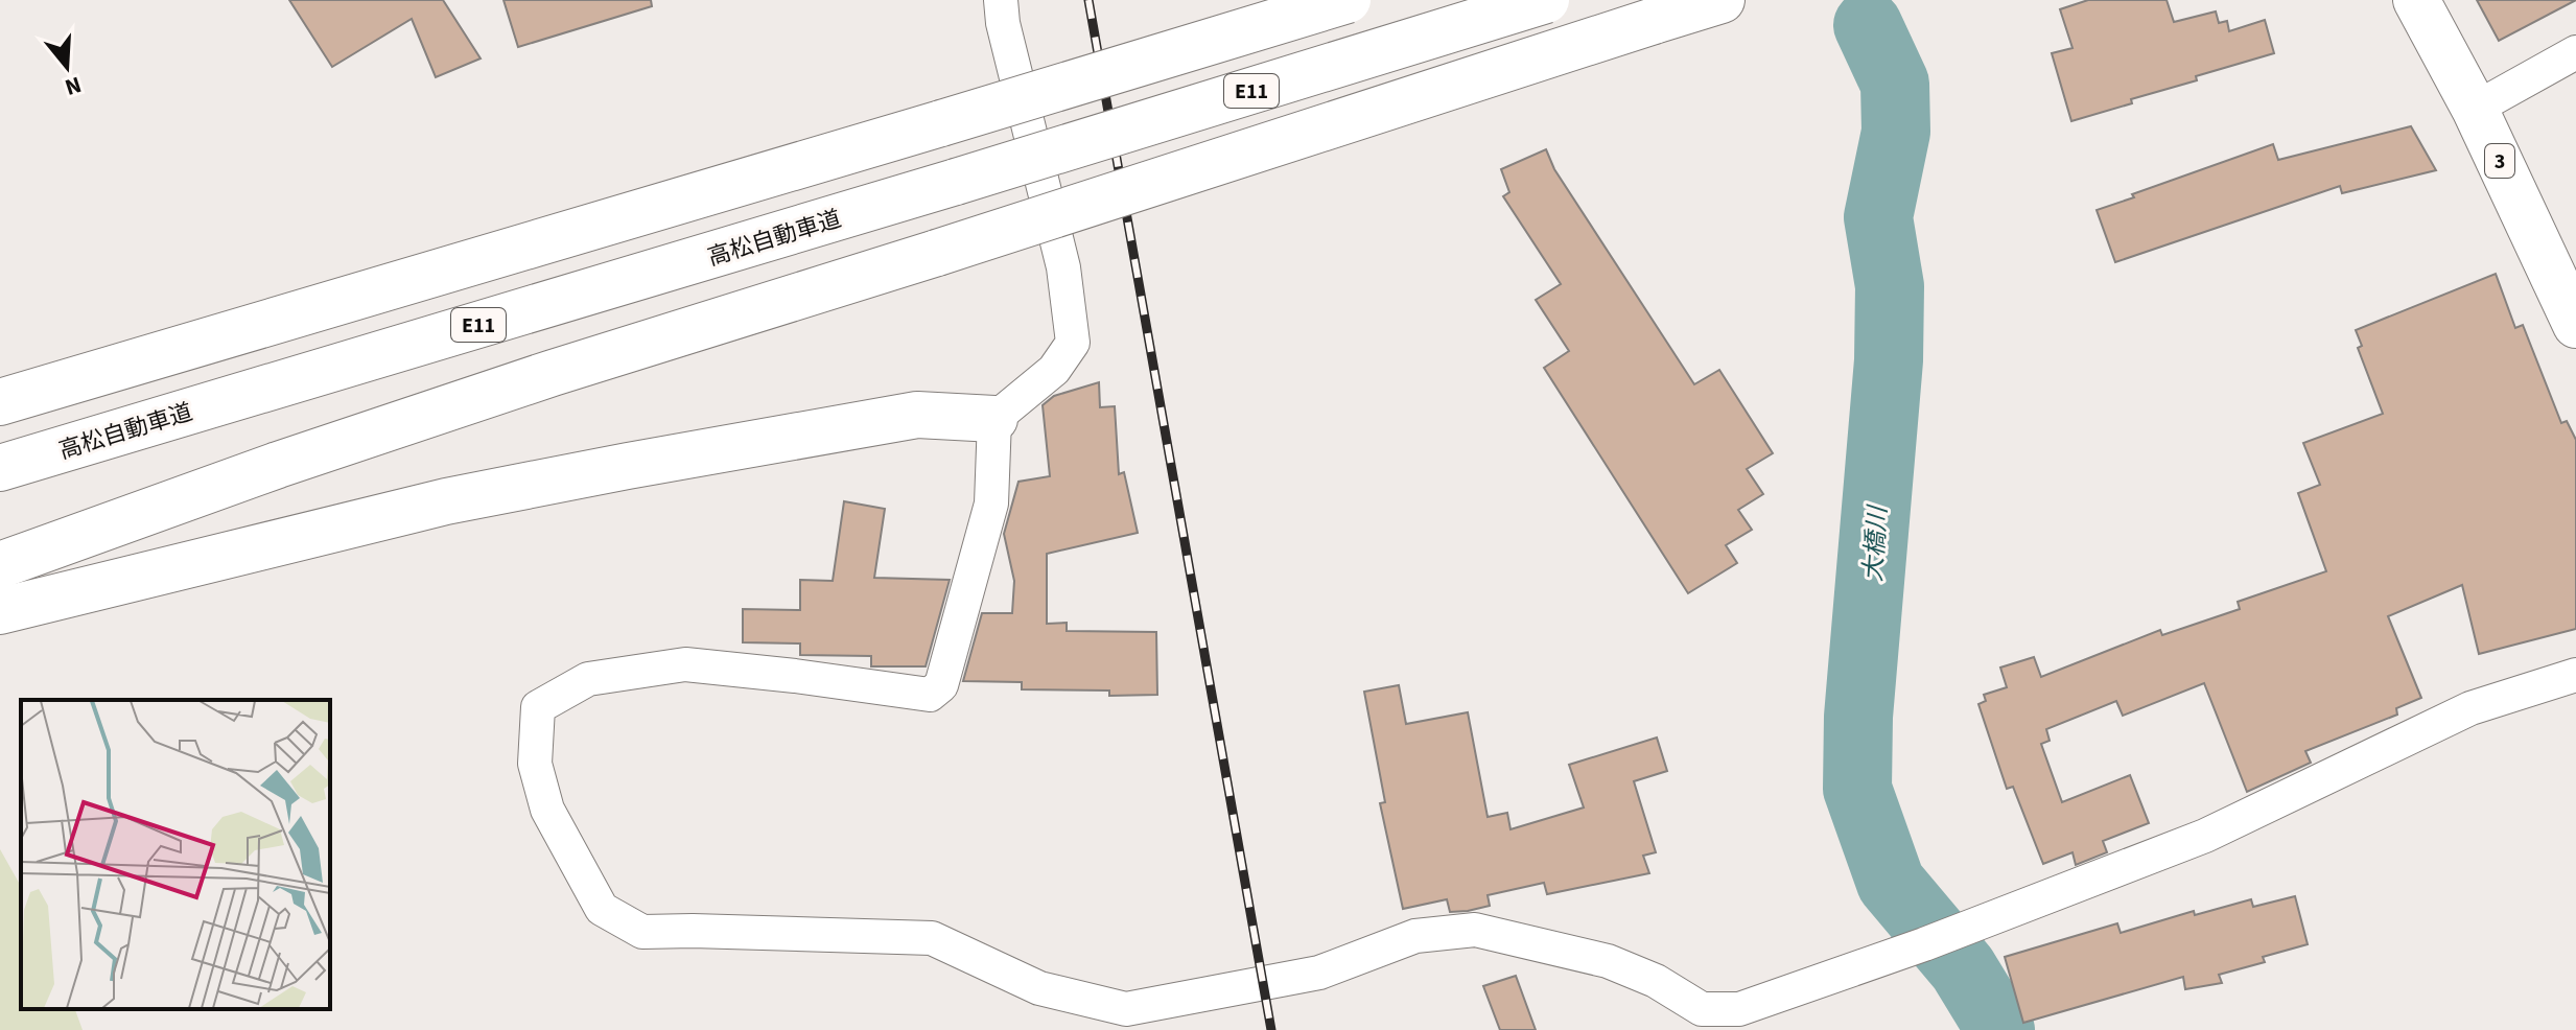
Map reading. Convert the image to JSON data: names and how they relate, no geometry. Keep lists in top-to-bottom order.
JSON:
{
  "streets": {
    "main road": ["E11", "3", "高松自動車道"]
  },
  "water": ["大橋川"],
  "north": "bottom"
}
